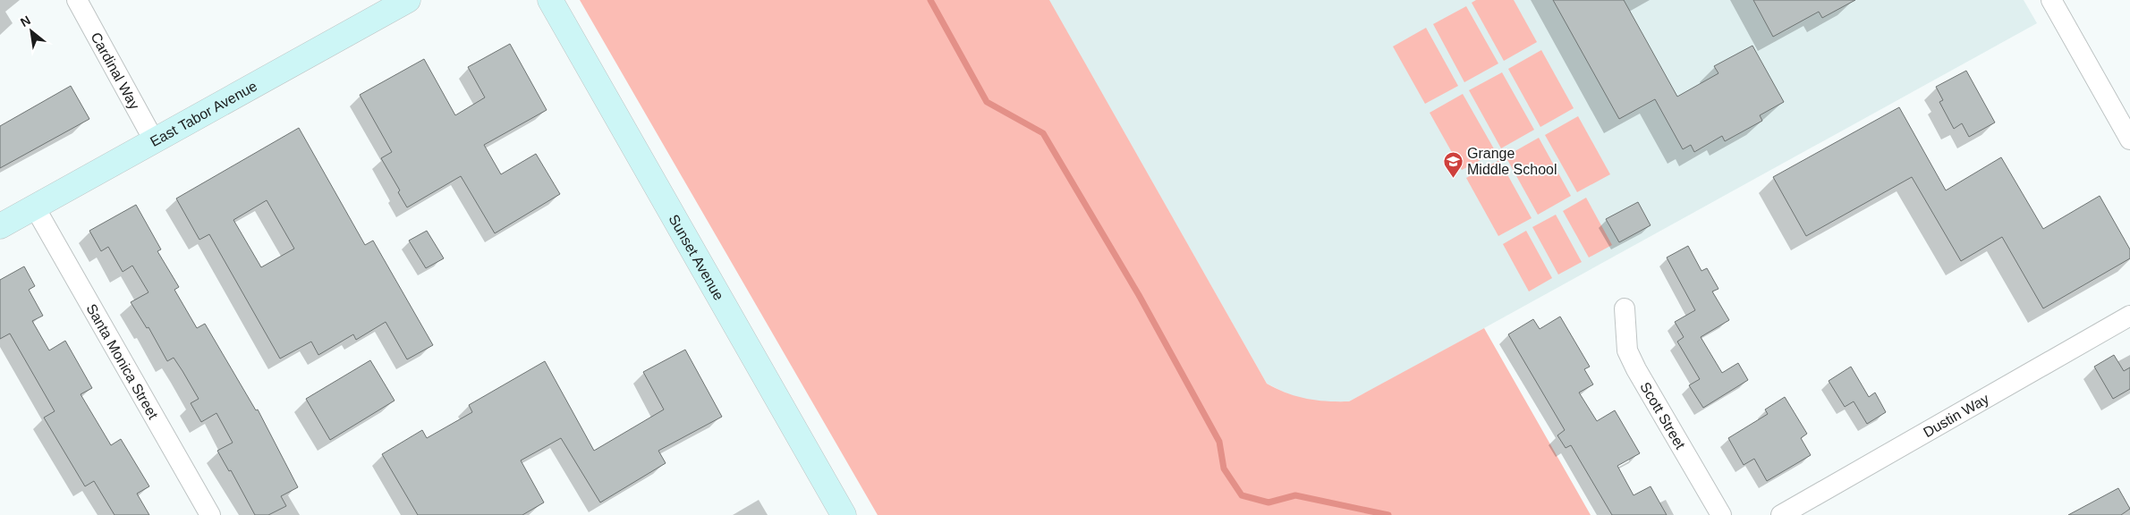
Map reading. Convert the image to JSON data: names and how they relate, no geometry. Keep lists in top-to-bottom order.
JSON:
{
  "streets": {
    "main road": ["East Tabor Avenue", "Sunset Avenue"],
    "street": [
      "Cardinal Way",
      "Santa Monica Street",
      "Scott Street",
      "Dustin Way"
    ]
  },
  "crossings": [
    ["Cardinal Way", "East Tabor Avenue"],
    ["East Tabor Avenue", "Santa Monica Street"]
  ],
  "places": {
    "school or university": ["Grange Middle School"]
  },
  "north": "top left"
}
